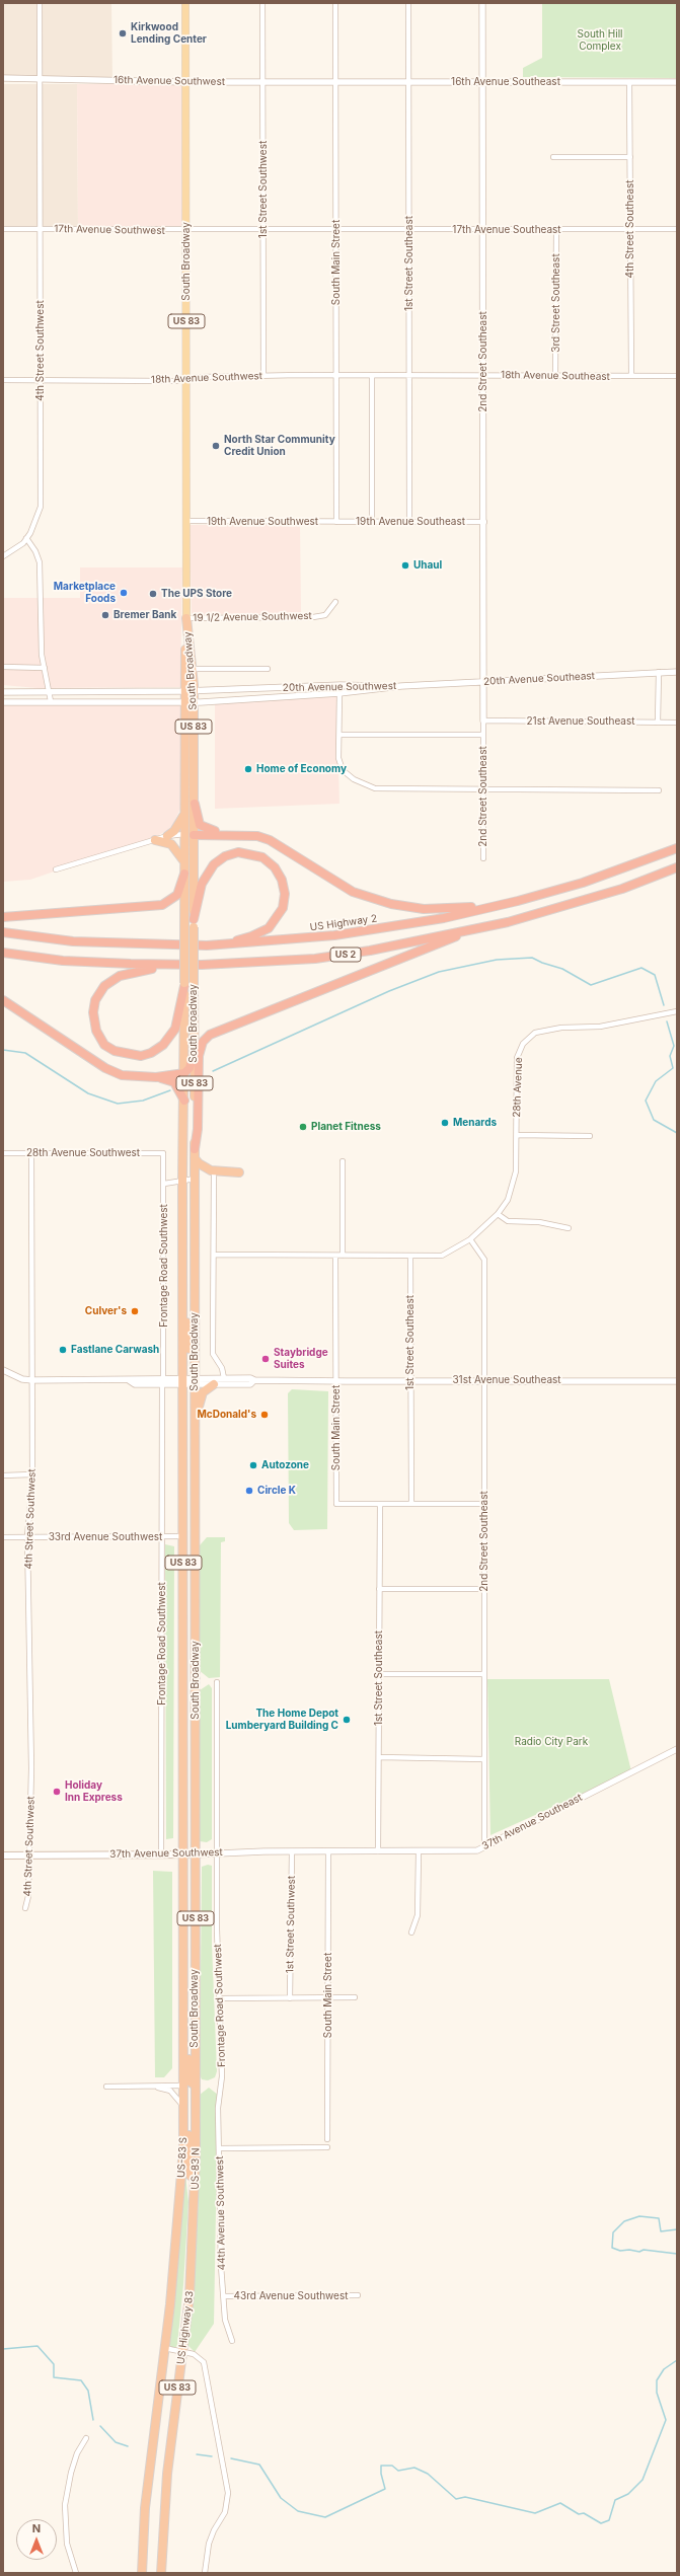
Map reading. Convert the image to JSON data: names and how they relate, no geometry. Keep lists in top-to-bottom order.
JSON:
{
  "streets": {
    "highway": [
      "South Broadway",
      "US 83",
      "US Highway 2",
      "US 2",
      "US-83 S",
      "US-83 N",
      "US Highway 83"
    ],
    "main road": ["37th Avenue Southwest"],
    "street": [
      "16th Avenue Southwest",
      "16th Avenue Southeast",
      "1st Street Southwest",
      "4th Street Southeast",
      "17th Avenue Southwest",
      "17th Avenue Southeast",
      "South Main Street",
      "1st Street Southeast",
      "3rd Street Southeast",
      "4th Street Southwest",
      "2nd Street Southeast",
      "18th Avenue Southeast",
      "18th Avenue Southwest",
      "19th Avenue Southwest",
      "19th Avenue Southeast",
      "19 1/2 Avenue Southwest",
      "20th Avenue Southeast",
      "20th Avenue Southwest",
      "21st Avenue Southeast",
      "28th Avenue",
      "28th Avenue Southwest",
      "Frontage Road Southwest",
      "31st Avenue Southeast",
      "33rd Avenue Southwest",
      "37th Avenue Southeast",
      "44th Avenue Southwest",
      "43rd Avenue Southwest"
    ]
  },
  "crossings": [
    ["16th Avenue Southwest", "16th Avenue Southeast"],
    ["16th Avenue Southwest", "1st Street Southwest"],
    ["16th Avenue Southwest", "South Broadway"],
    ["16th Avenue Southwest", "South Main Street"],
    ["16th Avenue Southwest", "4th Street Southwest"],
    ["16th Avenue Southeast", "4th Street Southeast"],
    ["16th Avenue Southeast", "South Main Street"],
    ["16th Avenue Southeast", "1st Street Southeast"],
    ["16th Avenue Southeast", "2nd Street Southeast"],
    ["1st Street Southwest", "17th Avenue Southwest"],
    ["1st Street Southwest", "18th Avenue Southwest"],
    ["1st Street Southwest", "37th Avenue Southwest"],
    ["4th Street Southeast", "17th Avenue Southeast"],
    ["4th Street Southeast", "18th Avenue Southeast"],
    ["17th Avenue Southwest", "17th Avenue Southeast"],
    ["17th Avenue Southwest", "South Broadway"],
    ["17th Avenue Southwest", "South Main Street"],
    ["17th Avenue Southwest", "4th Street Southwest"],
    ["17th Avenue Southeast", "South Main Street"],
    ["17th Avenue Southeast", "1st Street Southeast"],
    ["17th Avenue Southeast", "3rd Street Southeast"],
    ["17th Avenue Southeast", "2nd Street Southeast"],
    ["South Broadway", "18th Avenue Southwest"],
    ["South Broadway", "19th Avenue Southwest"],
    ["South Broadway", "19 1/2 Avenue Southwest"],
    ["South Broadway", "20th Avenue Southwest"],
    ["South Broadway", "33rd Avenue Southwest"],
    ["South Broadway", "37th Avenue Southwest"],
    ["South Broadway", "US-83 S"],
    ["South Broadway", "US-83 N"],
    ["South Main Street", "1st Street Southeast"],
    ["South Main Street", "18th Avenue Southeast"],
    ["South Main Street", "18th Avenue Southwest"],
    ["South Main Street", "19th Avenue Southwest"],
    ["South Main Street", "19th Avenue Southeast"],
    ["South Main Street", "28th Avenue"],
    ["South Main Street", "31st Avenue Southeast"],
    ["South Main Street", "37th Avenue Southeast"],
    ["South Main Street", "37th Avenue Southwest"],
    ["1st Street Southeast", "18th Avenue Southeast"],
    ["1st Street Southeast", "19th Avenue Southeast"],
    ["1st Street Southeast", "28th Avenue"],
    ["1st Street Southeast", "31st Avenue Southeast"],
    ["1st Street Southeast", "37th Avenue Southeast"],
    ["3rd Street Southeast", "18th Avenue Southeast"],
    ["4th Street Southwest", "18th Avenue Southwest"],
    ["4th Street Southwest", "28th Avenue Southwest"],
    ["4th Street Southwest", "33rd Avenue Southwest"],
    ["4th Street Southwest", "37th Avenue Southwest"],
    ["2nd Street Southeast", "18th Avenue Southeast"],
    ["2nd Street Southeast", "19th Avenue Southeast"],
    ["2nd Street Southeast", "20th Avenue Southeast"],
    ["2nd Street Southeast", "21st Avenue Southeast"],
    ["2nd Street Southeast", "28th Avenue"],
    ["2nd Street Southeast", "31st Avenue Southeast"],
    ["2nd Street Southeast", "37th Avenue Southeast"],
    ["18th Avenue Southeast", "18th Avenue Southwest"],
    ["19th Avenue Southwest", "19th Avenue Southeast"],
    ["20th Avenue Southeast", "20th Avenue Southwest"],
    ["28th Avenue Southwest", "Frontage Road Southwest"],
    ["Frontage Road Southwest", "33rd Avenue Southwest"],
    ["Frontage Road Southwest", "37th Avenue Southwest"],
    ["Frontage Road Southwest", "44th Avenue Southwest"],
    ["37th Avenue Southeast", "37th Avenue Southwest"],
    ["US-83 S", "US Highway 83"],
    ["US-83 N", "US Highway 83"],
    ["44th Avenue Southwest", "43rd Avenue Southwest"]
  ],
  "parks": ["South Hill Complex", "Radio City Park"],
  "places": [
    "Kirkwood Lending Center",
    "North Star Community Credit Union",
    "Uhaul",
    "Marketplace Foods",
    "The UPS Store",
    "Bremer Bank",
    "Home of Economy",
    "Menards",
    "Planet Fitness",
    "Culver's",
    "Fastlane Carwash",
    "Staybridge Suites",
    "McDonald's",
    "Autozone",
    "Circle K",
    "The Home Depot Lumberyard Building C",
    "Holiday Inn Express"
  ],
  "north": "top"
}
